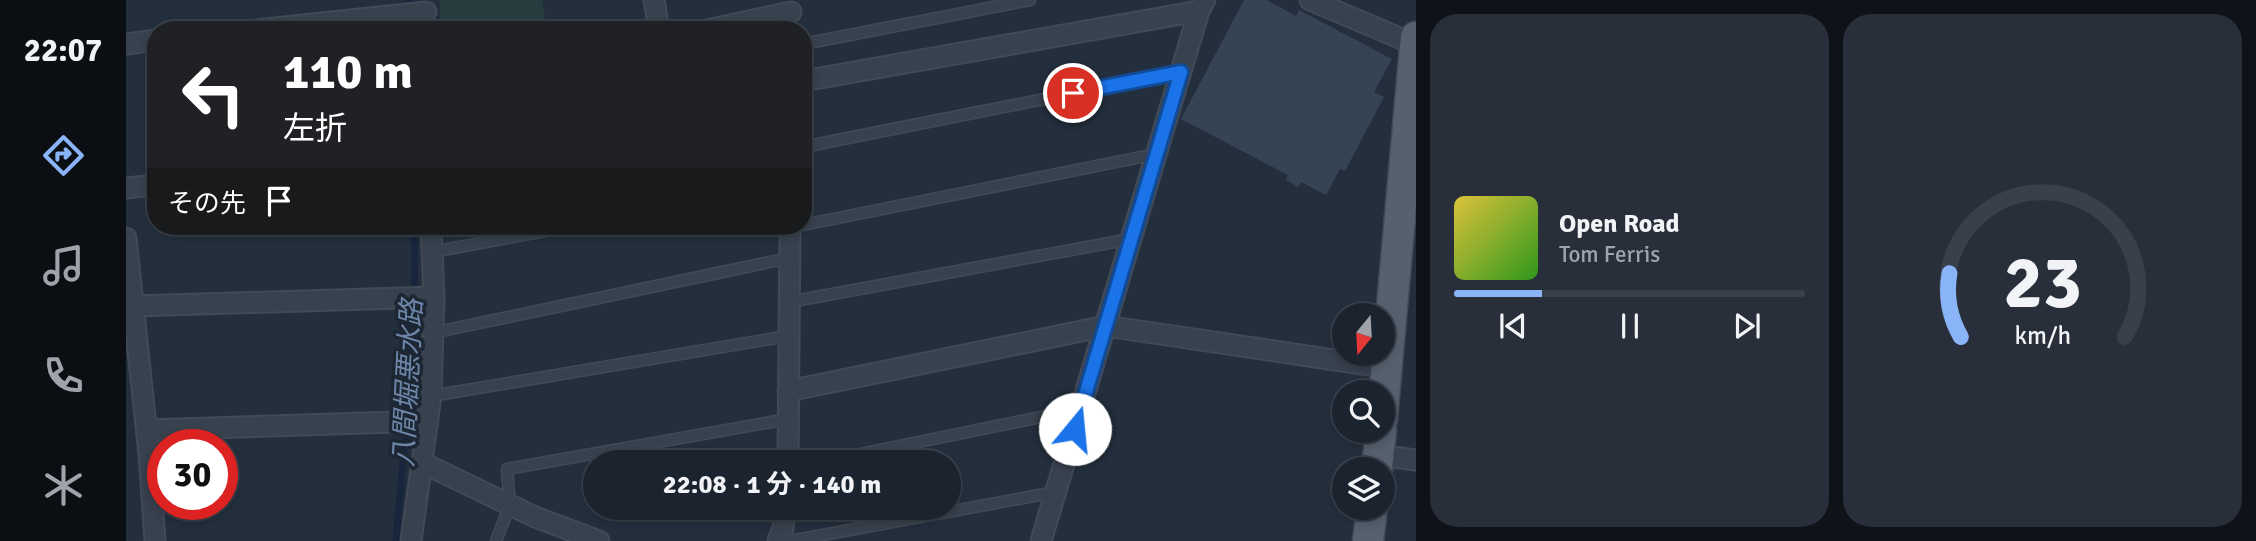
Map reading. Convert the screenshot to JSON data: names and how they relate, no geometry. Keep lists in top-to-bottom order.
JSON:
{
  "water": ["八間堀悪水路"],
  "north": "bottom",
  "page": {
    "tabs": "22:07",
    "turn": ["110 m", "左折"],
    "then": "その先",
    "song": ["Open Road", "Tom Ferris"],
    "limit": "30",
    "trip": "22:08 · 1 分 · 140 m",
    "gauge": ["23", "km/h"]
  }
}
